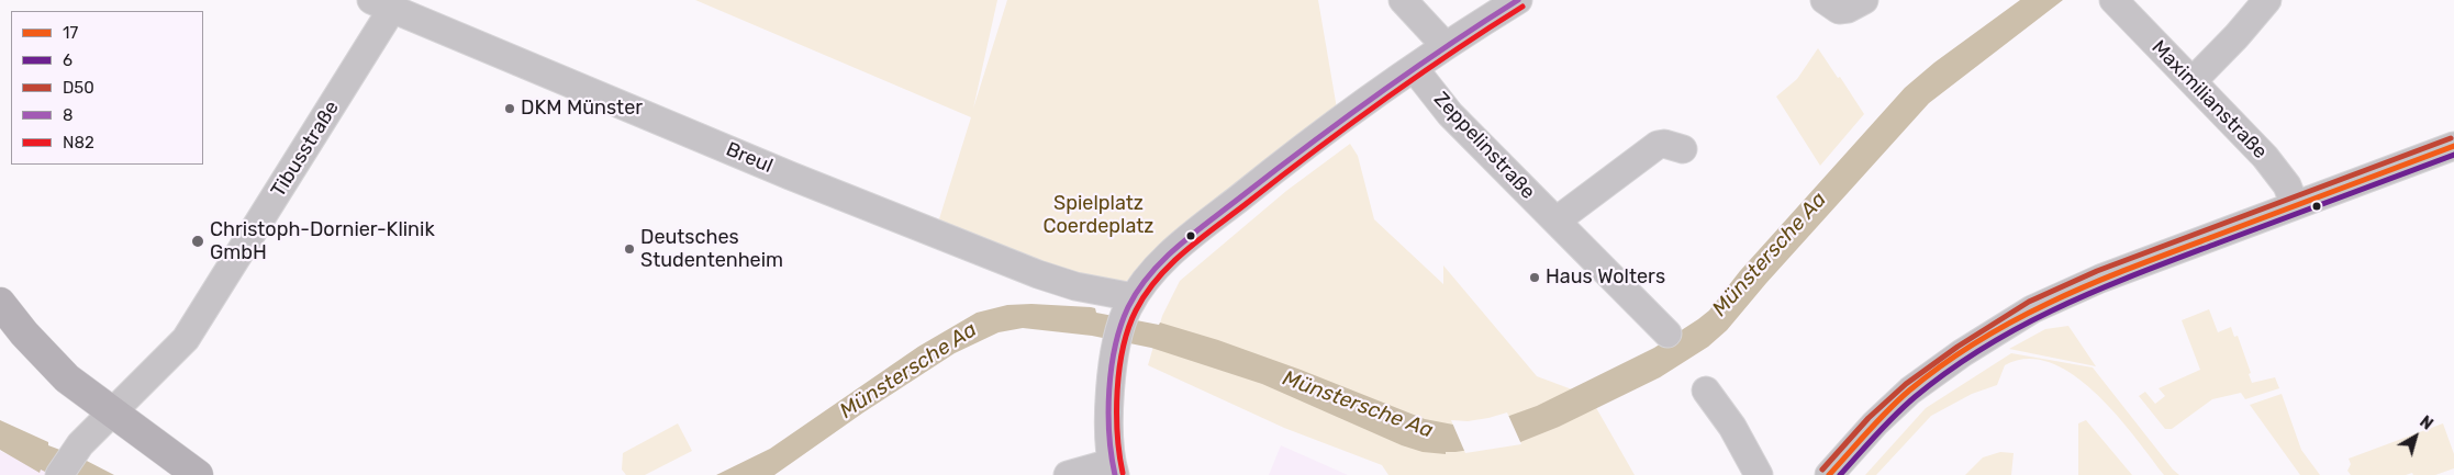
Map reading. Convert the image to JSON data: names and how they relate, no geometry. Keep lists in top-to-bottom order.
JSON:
{
  "streets": {
    "street": [
      "Maximilianstraße",
      "Zeppelinstraße",
      "Tibusstraße",
      "Breul"
    ]
  },
  "crossings": [
    ["Tibusstraße", "Breul"]
  ],
  "water": ["Münstersche Aa"],
  "parks": ["Spielplatz Coerdeplatz"],
  "places": [
    "DKM Münster",
    "Christoph-Dornier-Klinik GmbH",
    "Deutsches Studentenheim",
    "Haus Wolters"
  ],
  "lines": [
    "transit line 8",
    "transit line N82",
    "transit line D50",
    "transit line 17",
    "transit line 6"
  ],
  "legend": [
    "17",
    "6",
    "D50",
    "8",
    "N82"
  ],
  "north": "top right"
}
